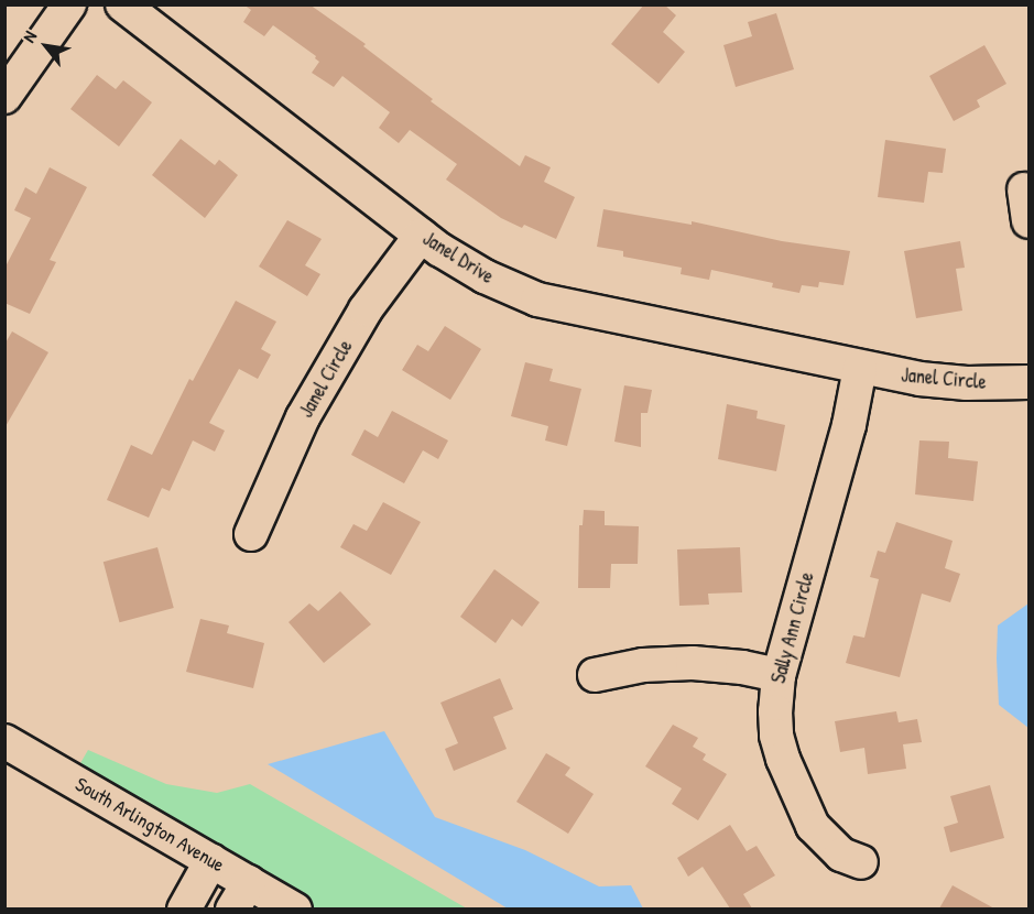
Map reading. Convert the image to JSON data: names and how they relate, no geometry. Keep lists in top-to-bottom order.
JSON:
{
  "streets": {
    "street": [
      "Janel Drive",
      "Janel Circle",
      "Sally Ann Circle",
      "South Arlington Avenue"
    ]
  },
  "crossings": [
    ["Janel Drive", "Janel Circle"],
    ["Janel Drive", "Sally Ann Circle"],
    ["Janel Circle", "Sally Ann Circle"]
  ],
  "north": "top left"
}
